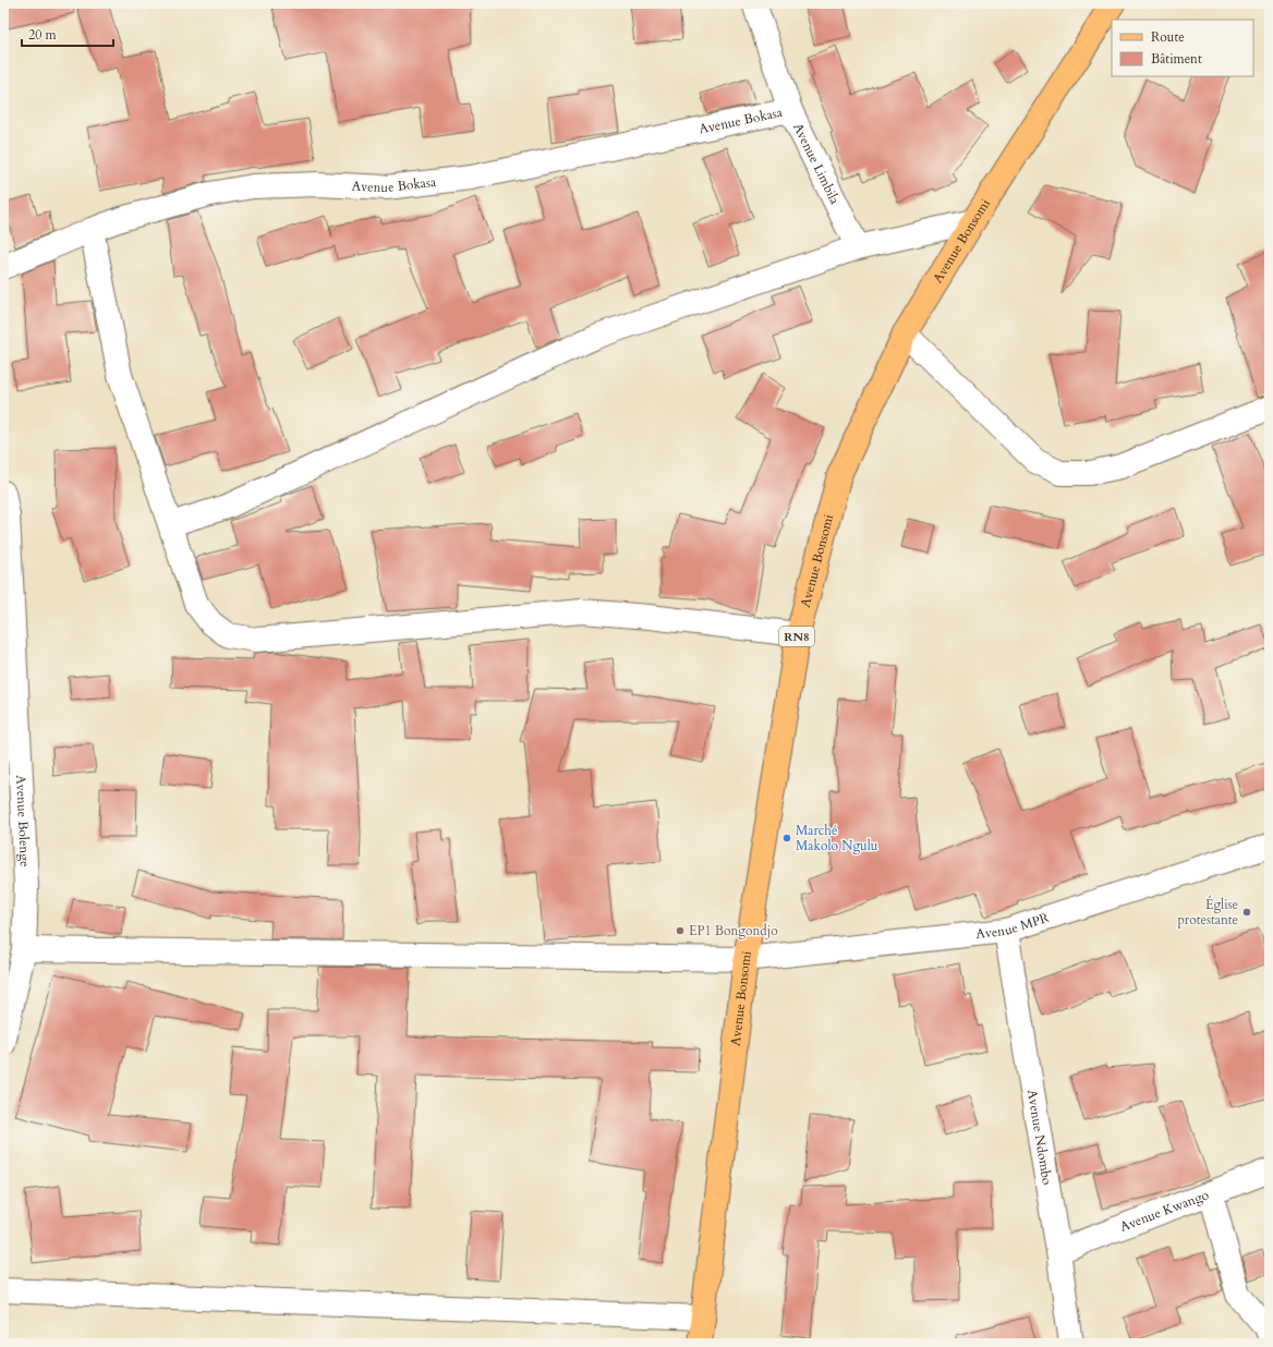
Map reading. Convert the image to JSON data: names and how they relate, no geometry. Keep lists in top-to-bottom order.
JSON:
{
  "streets": {
    "main road": ["Avenue Bonsomi", "RN8"],
    "street": [
      "Avenue Bokasa",
      "Avenue Limbila",
      "Avenue Bolenge",
      "Avenue MPR",
      "Avenue Ndombo",
      "Avenue Kwango"
    ]
  },
  "crossings": [
    ["Avenue Bokasa", "Avenue Limbila"],
    ["Avenue Bonsomi", "Avenue MPR"],
    ["Avenue Bolenge", "Avenue MPR"],
    ["Avenue MPR", "Avenue Ndombo"],
    ["Avenue Ndombo", "Avenue Kwango"]
  ],
  "places": ["Marché Makolo Ngulu", "Église protestante", "EP1 Bongondjo"],
  "legend": ["Route", "Bâtiment"],
  "scale_bar": "20 m"
}
